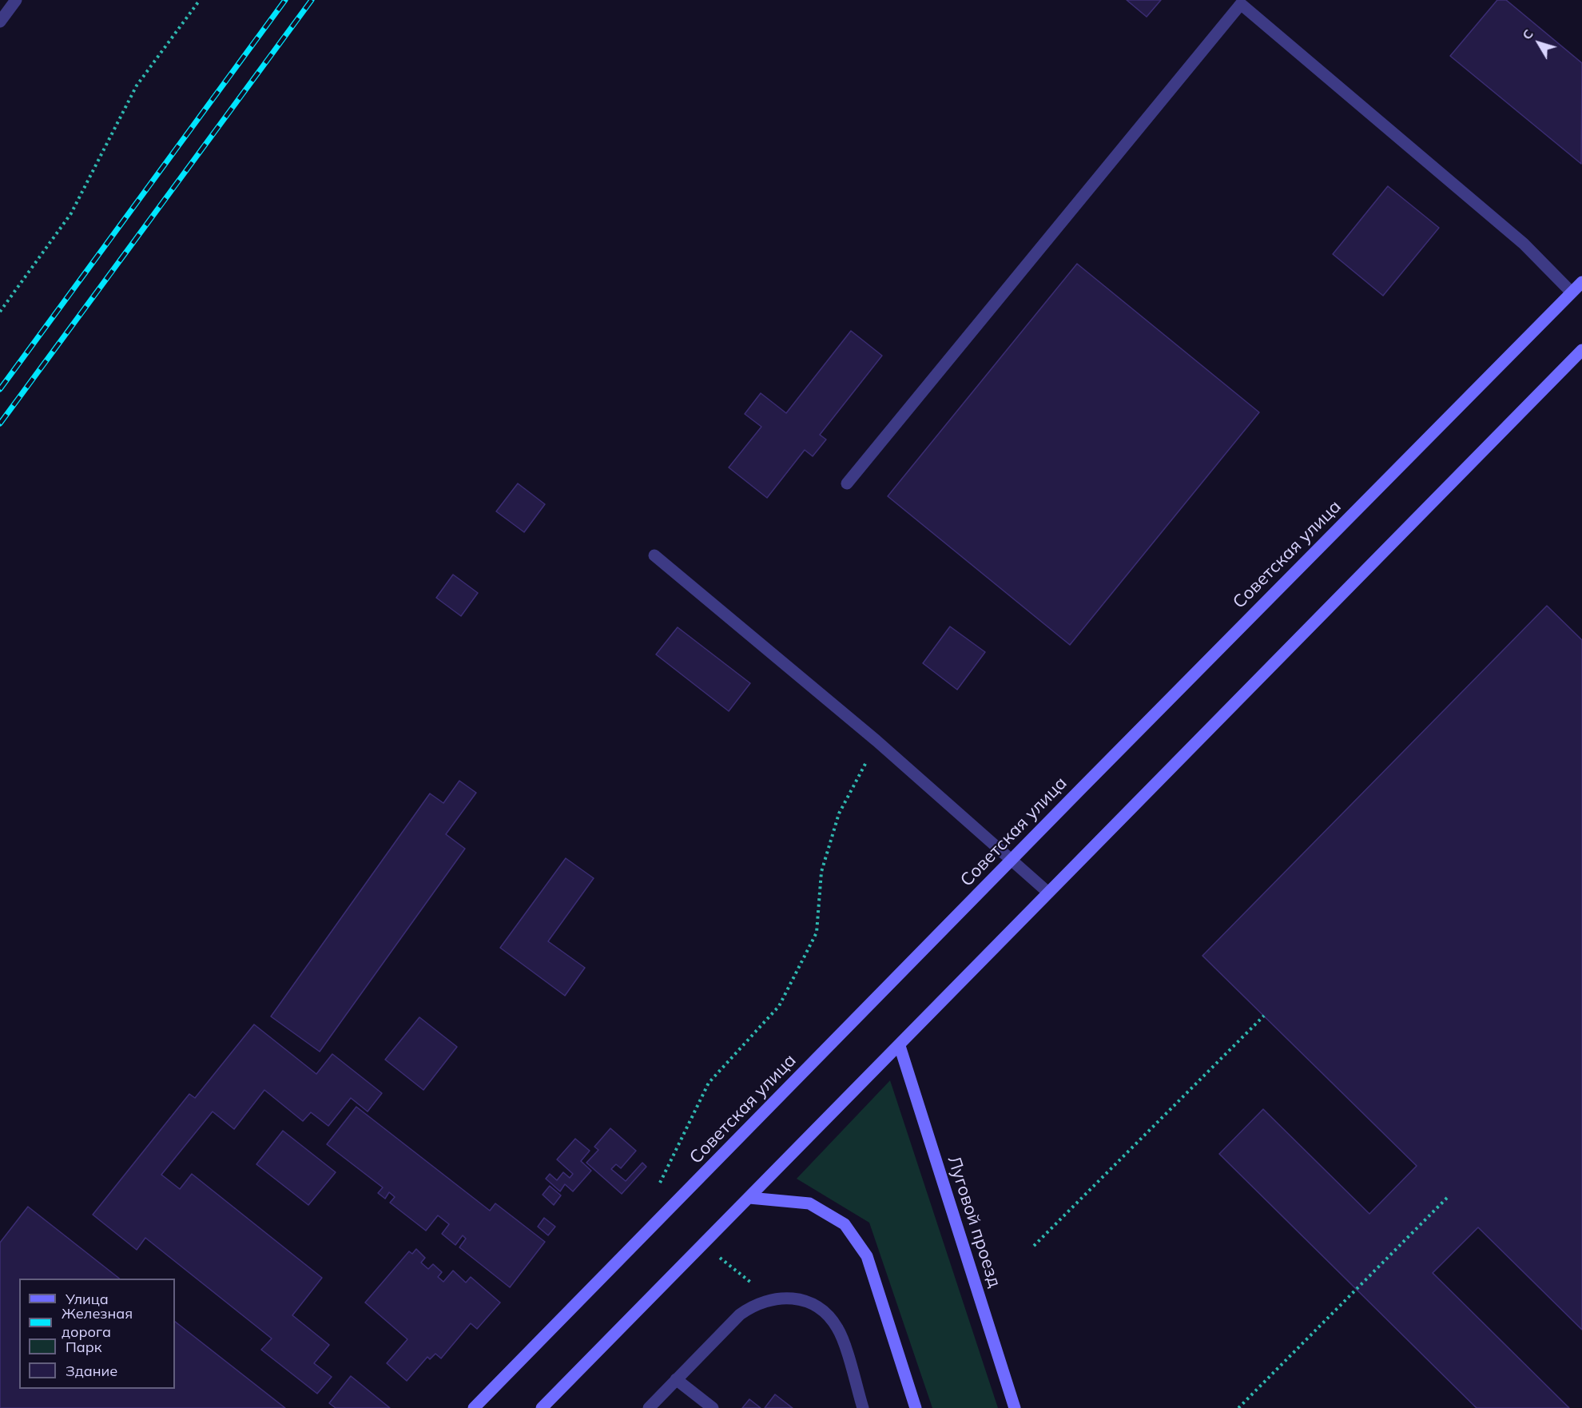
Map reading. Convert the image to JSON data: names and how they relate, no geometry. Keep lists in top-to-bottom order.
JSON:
{
  "streets": {
    "main road": ["Советская улица", "Луговой проезд"]
  },
  "legend": [
    "Улица",
    "Железная дорога",
    "Парк",
    "Здание"
  ],
  "north": "top left"
}
